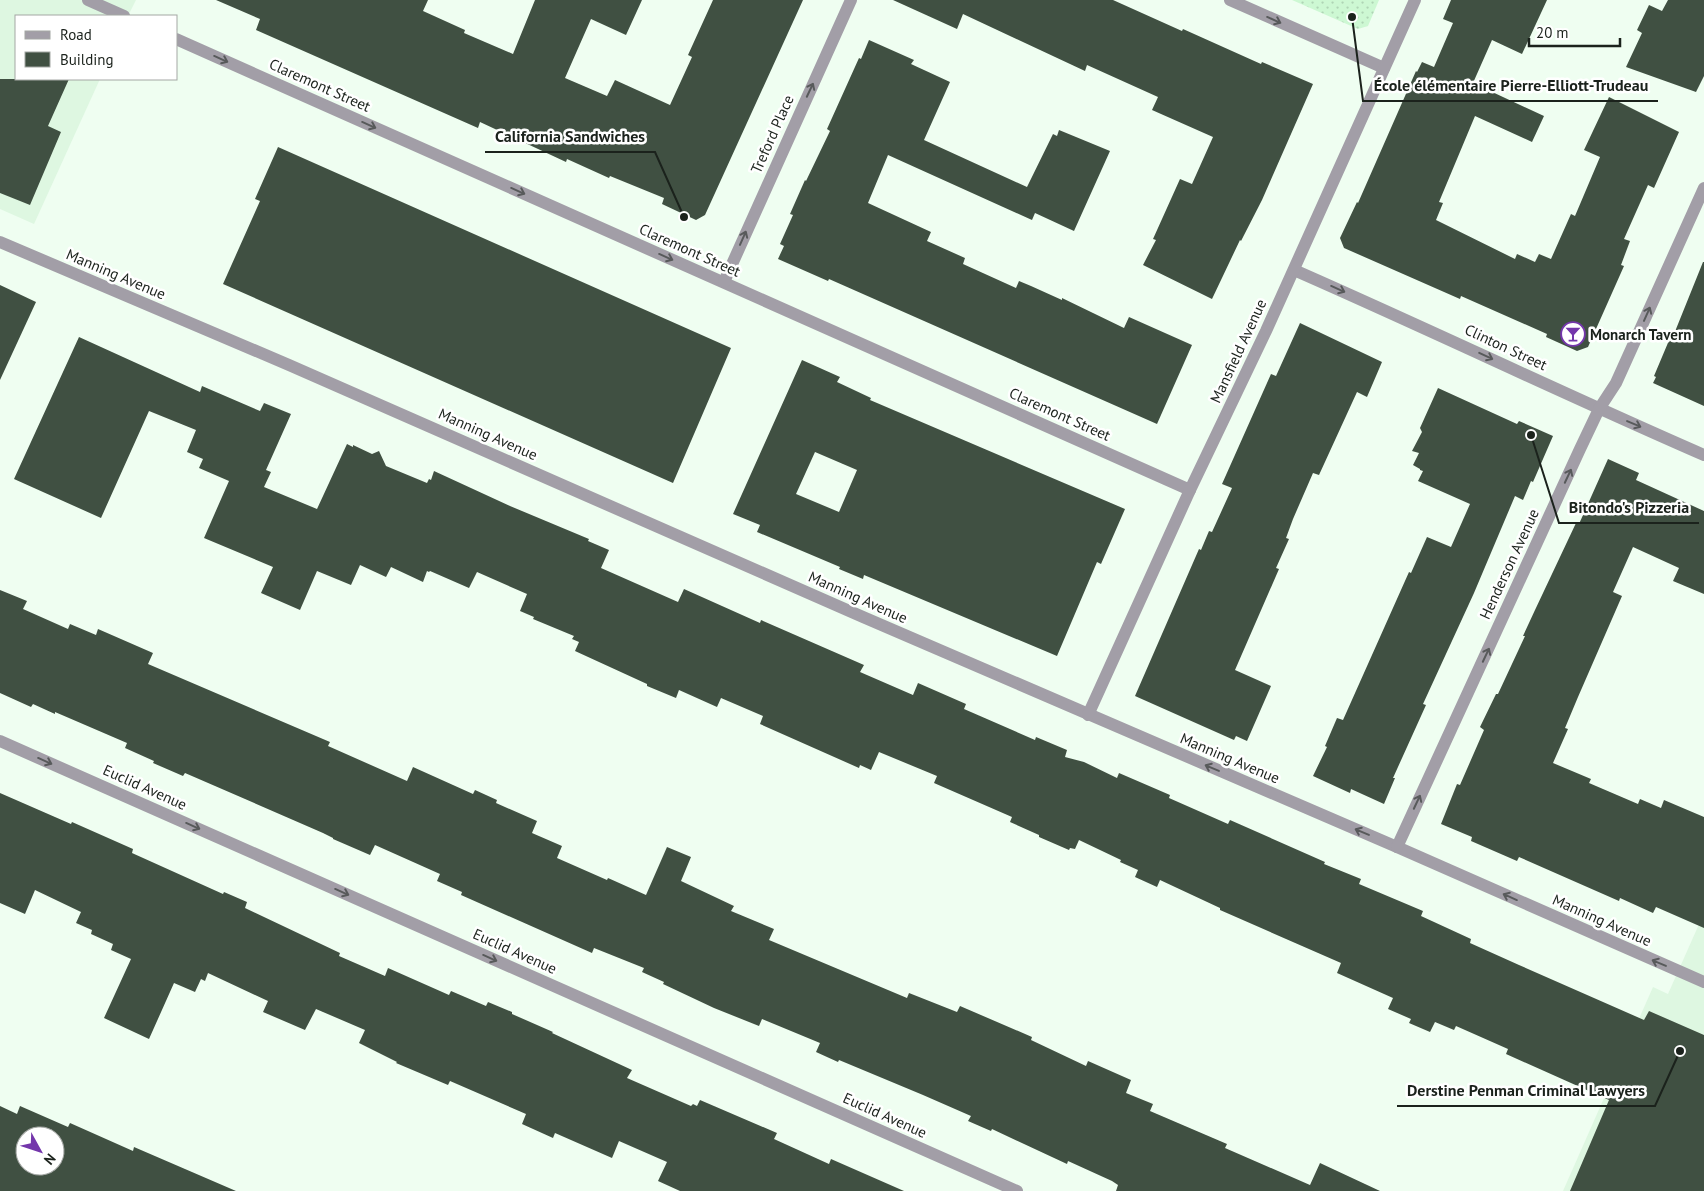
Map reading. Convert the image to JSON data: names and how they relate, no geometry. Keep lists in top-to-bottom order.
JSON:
{
  "streets": {
    "street": [
      "Claremont Street",
      "Treford Place",
      "Manning Avenue",
      "Clinton Street",
      "Mansfield Avenue",
      "Henderson Avenue",
      "Euclid Avenue"
    ]
  },
  "crossings": [
    ["Claremont Street", "Treford Place"],
    ["Claremont Street", "Mansfield Avenue"],
    ["Manning Avenue", "Mansfield Avenue"],
    ["Manning Avenue", "Henderson Avenue"],
    ["Clinton Street", "Mansfield Avenue"],
    ["Clinton Street", "Henderson Avenue"]
  ],
  "one_way": [
    "Claremont Street",
    "Treford Place",
    "Manning Avenue",
    "Clinton Street",
    "Henderson Avenue",
    "Euclid Avenue"
  ],
  "places": {
    "other": [
      "École élémentaire Pierre-Elliott-Trudeau",
      "California Sandwiches",
      "Bitondo's Pizzeria",
      "Derstine Penman Criminal Lawyers"
    ],
    "bar": ["Monarch Tavern"]
  },
  "legend": ["Road", "Building"],
  "scale_bar": "20 m",
  "north": "bottom right"
}
